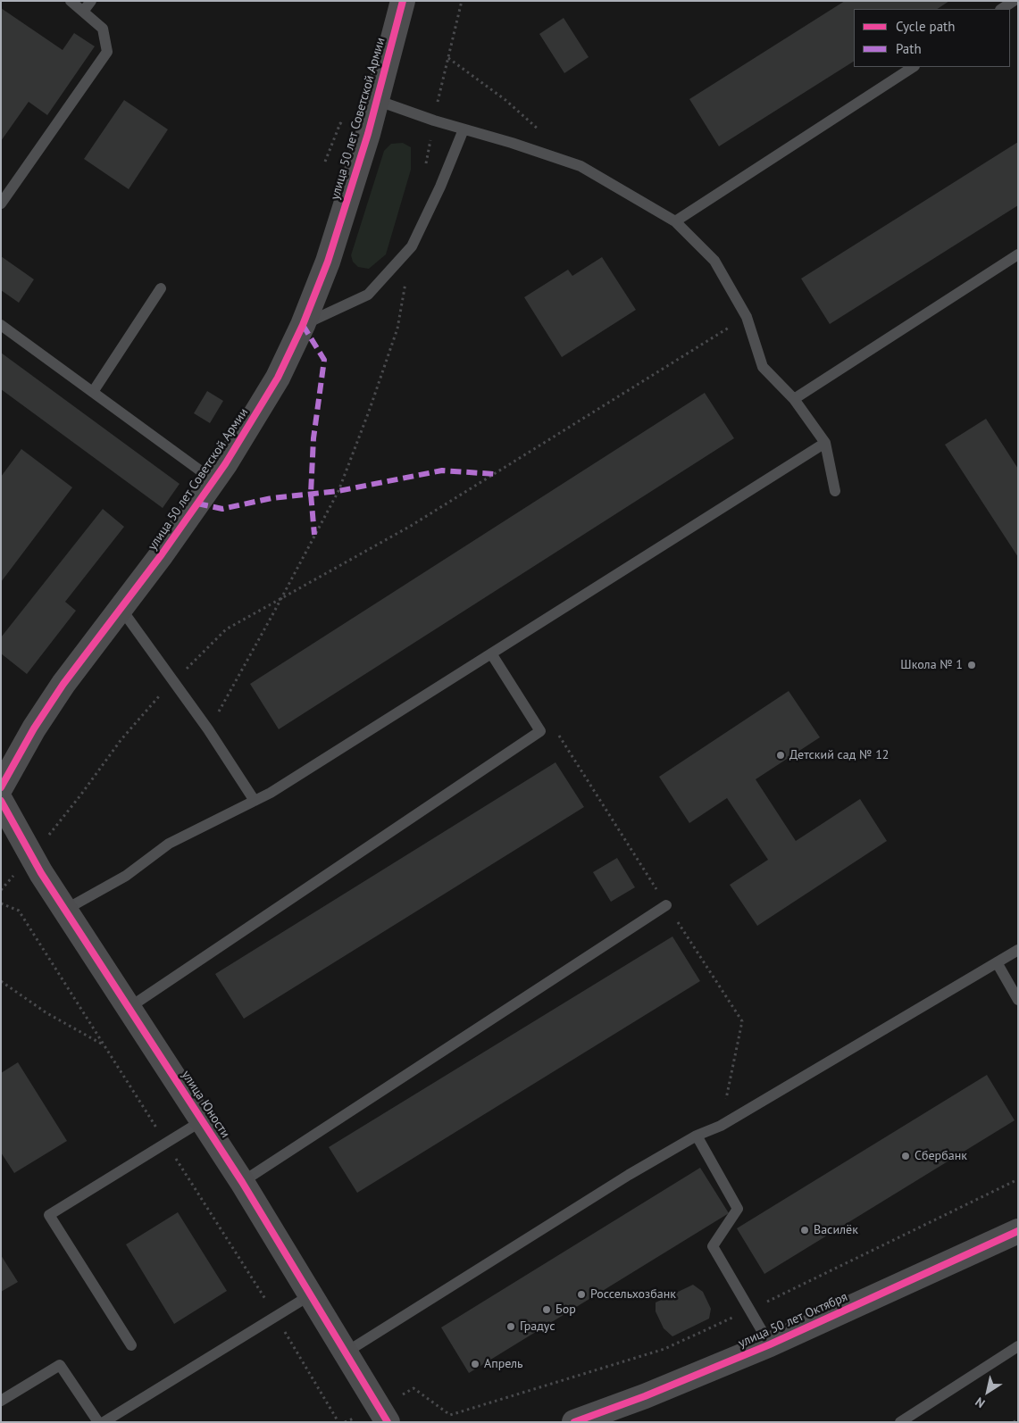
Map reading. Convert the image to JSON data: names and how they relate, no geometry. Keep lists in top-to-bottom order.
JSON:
{
  "streets": {
    "street": ["улица 50 лет Советской Армии", "улица Юности", "улица 50 лет Октября"]
  },
  "places": [
    "Школа № 1",
    "Детский сад № 12",
    "Сбербанк",
    "Василёк",
    "Россельхозбанк",
    "Бор",
    "Градус",
    "Апрель"
  ],
  "legend": ["Cycle path", "Path"],
  "north": "bottom left"
}
